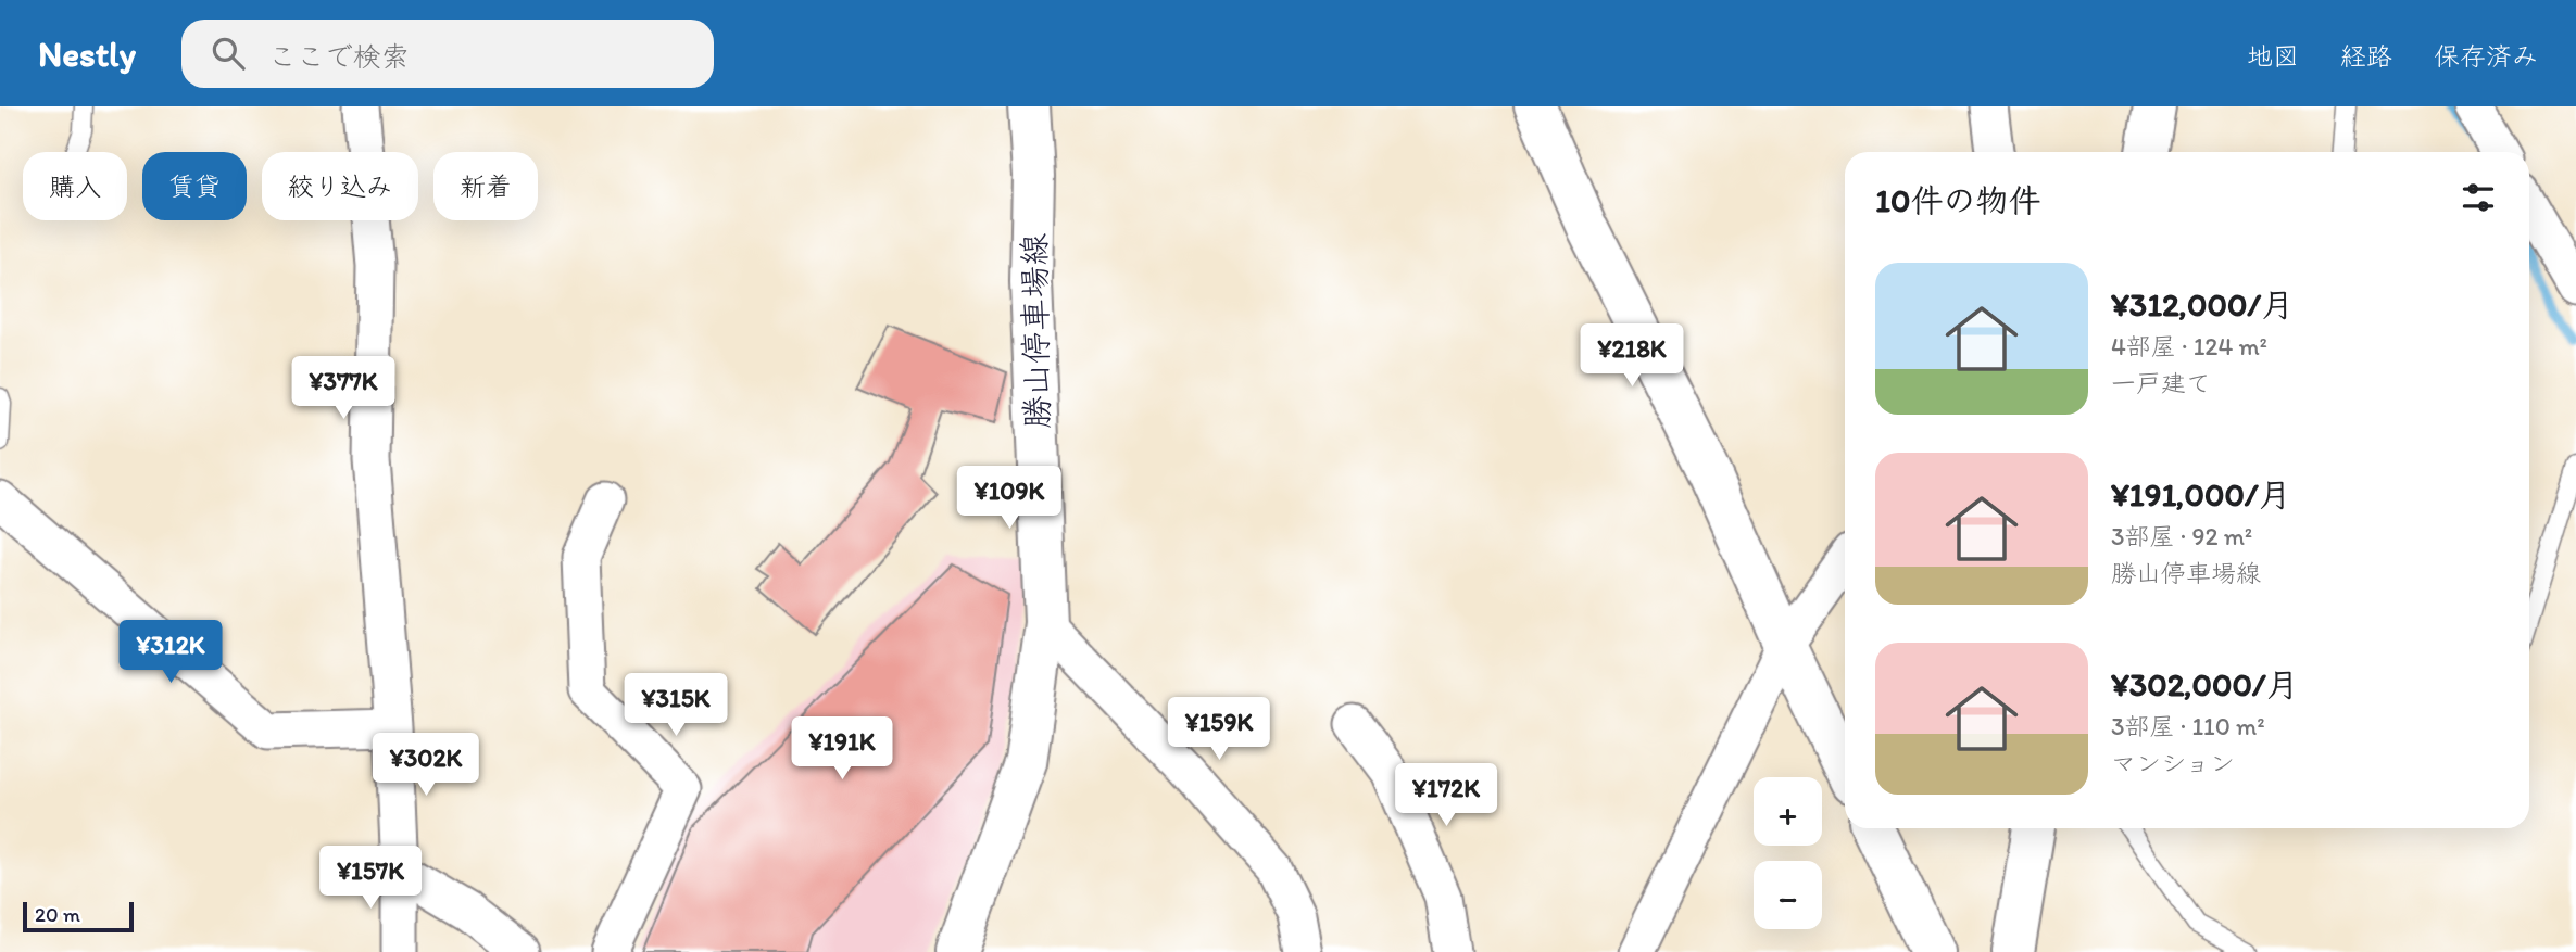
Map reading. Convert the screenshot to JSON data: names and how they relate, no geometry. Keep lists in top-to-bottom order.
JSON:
{
  "streets": {
    "street": ["勝山停車場線"]
  },
  "scale_bar": "20 m",
  "page": {
    "header": "Nestly",
    "search": "ここで検索",
    "nav": ["地図", "経路", "保存済み"],
    "chip": [
      "購入",
      "賃貸",
      "絞り込み",
      "新着"
    ],
    "heading": "10件の物件",
    "list": [
      {
        "name": "¥312,000/月",
        "note": "4部屋 · 124 m² · 一戸建て"
      },
      {
        "name": "¥191,000/月",
        "note": "3部屋 · 92 m² · 勝山停車場線"
      },
      {
        "name": "¥302,000/月",
        "note": "3部屋 · 110 m² · マンション"
      }
    ],
    "price": [
      "¥218K",
      "¥377K",
      "¥109K",
      "¥312K",
      "¥315K",
      "¥159K",
      "¥191K",
      "¥302K",
      "¥172K",
      "¥157K"
    ],
    "map_buttons": ["+", "−"],
    "scale": "20 m"
  }
}
